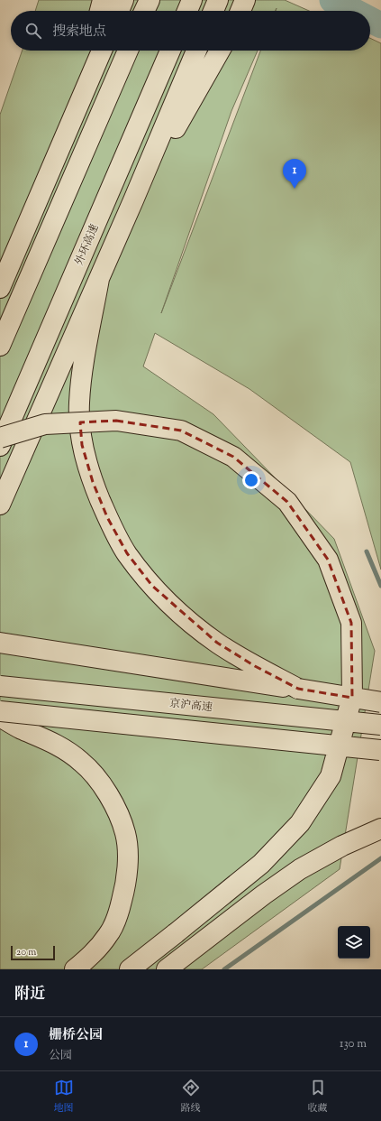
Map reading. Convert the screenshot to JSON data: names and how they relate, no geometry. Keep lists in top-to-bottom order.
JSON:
{
  "streets": {
    "highway": ["外环高速", "京沪高速"]
  },
  "scale_bar": "20 m",
  "page": {
    "search": "搜索地点",
    "pins": "1",
    "scale": "20 m",
    "heading": "附近",
    "list": [
      {
        "mark": "1",
        "name": "栅桥公园",
        "note": "公园",
        "value": "130 m"
      }
    ],
    "nav": ["地图", "路线", "收藏"]
  }
}
